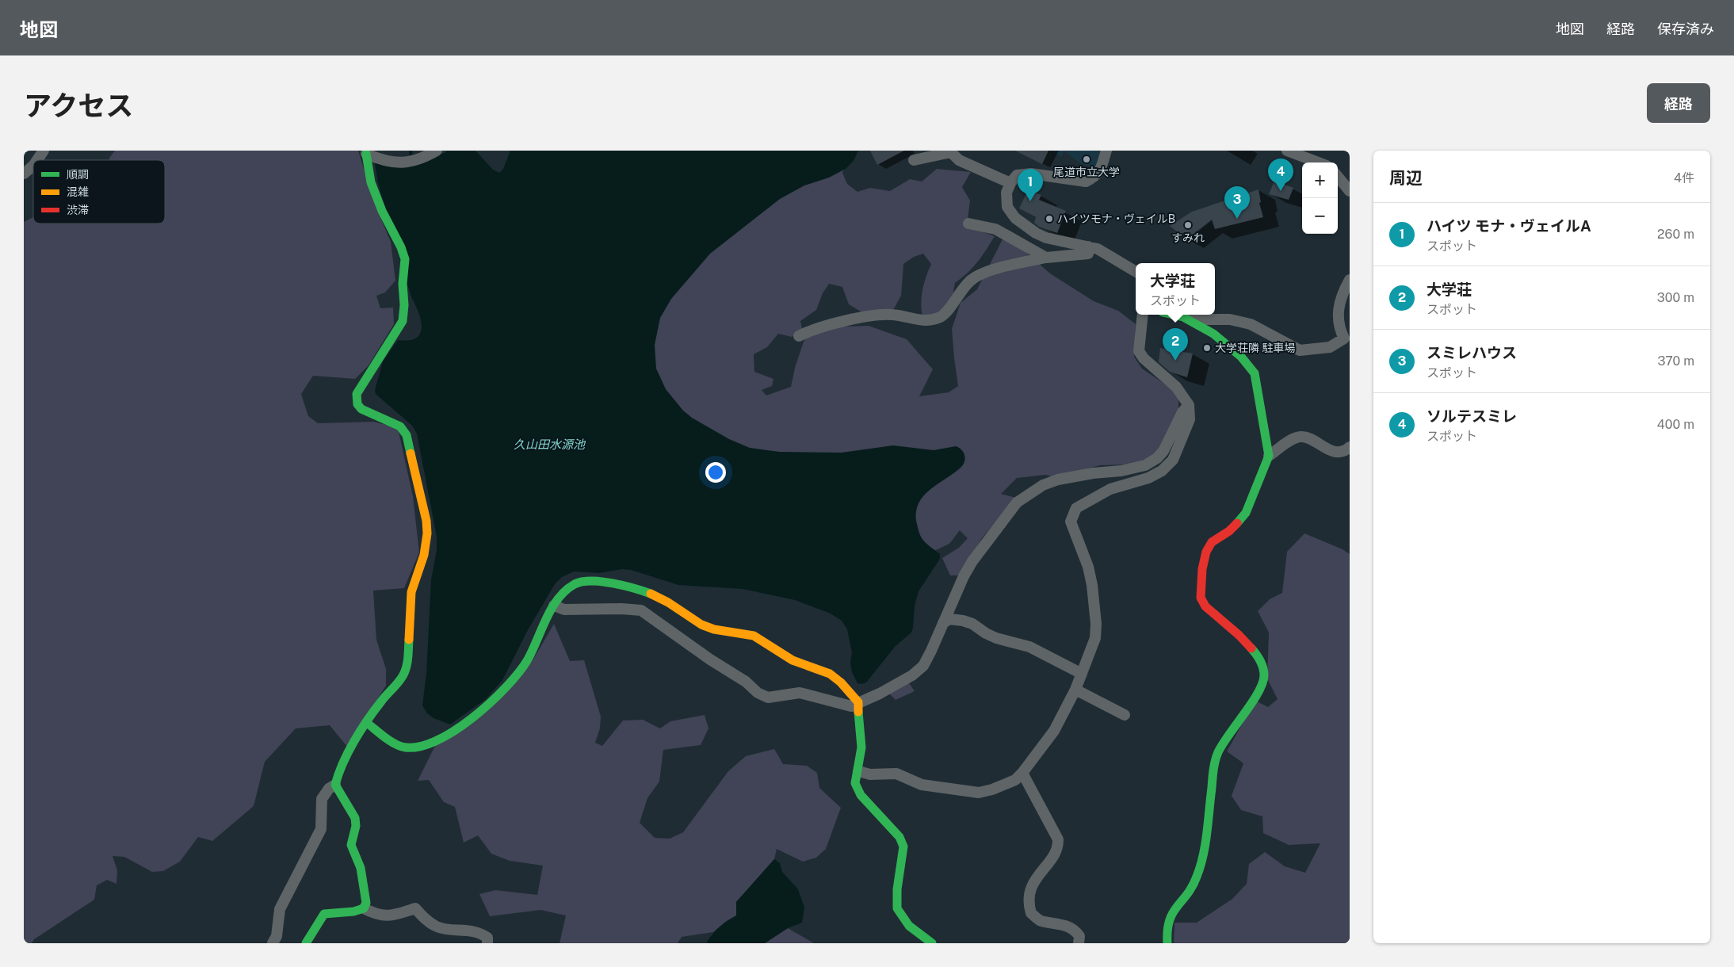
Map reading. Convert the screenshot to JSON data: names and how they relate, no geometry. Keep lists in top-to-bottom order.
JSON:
{
  "water": ["久山田水源池"],
  "places": [
    "尾道市立大学",
    "ハイツモナ・ヴェイルB",
    "すみれ",
    "大学荘隣 駐車場"
  ],
  "legend": ["順調", "混雑", "渋滞"],
  "page": {
    "header": "地図",
    "nav": ["地図", "経路", "保存済み"],
    "title": "アクセス",
    "buttons": "経路",
    "heading": ["周辺", "4件"],
    "pins": [
      "4",
      "1",
      "3",
      "2"
    ],
    "map_buttons": ["+", "−"],
    "list": [
      {
        "mark": "1",
        "name": "ハイツ モナ・ヴェイルA",
        "note": "スポット",
        "value": "260 m"
      },
      {
        "mark": "2",
        "name": "大学荘",
        "note": "スポット",
        "value": "300 m"
      },
      {
        "mark": "3",
        "name": "スミレハウス",
        "note": "スポット",
        "value": "370 m"
      },
      {
        "mark": "4",
        "name": "ソルテスミレ",
        "note": "スポット",
        "value": "400 m"
      }
    ],
    "popup": ["大学荘", "スポット"]
  }
}
